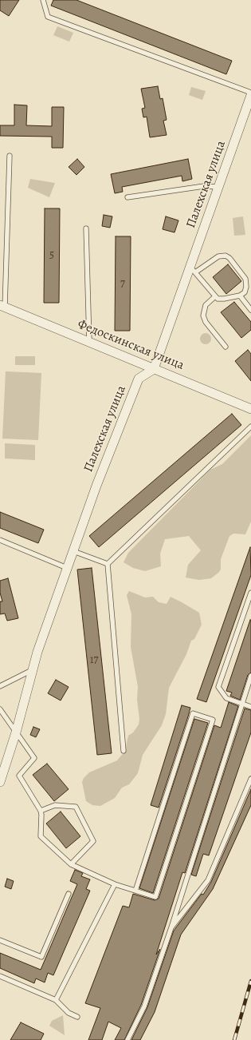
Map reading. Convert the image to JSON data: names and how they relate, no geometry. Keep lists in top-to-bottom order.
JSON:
{
  "streets": {
    "street": ["Палехская улица", "Федоскинская улица"]
  },
  "crossings": [
    ["Палехская улица", "Федоскинская улица"]
  ],
  "house_numbers": ["5", "7", "17"]
}
